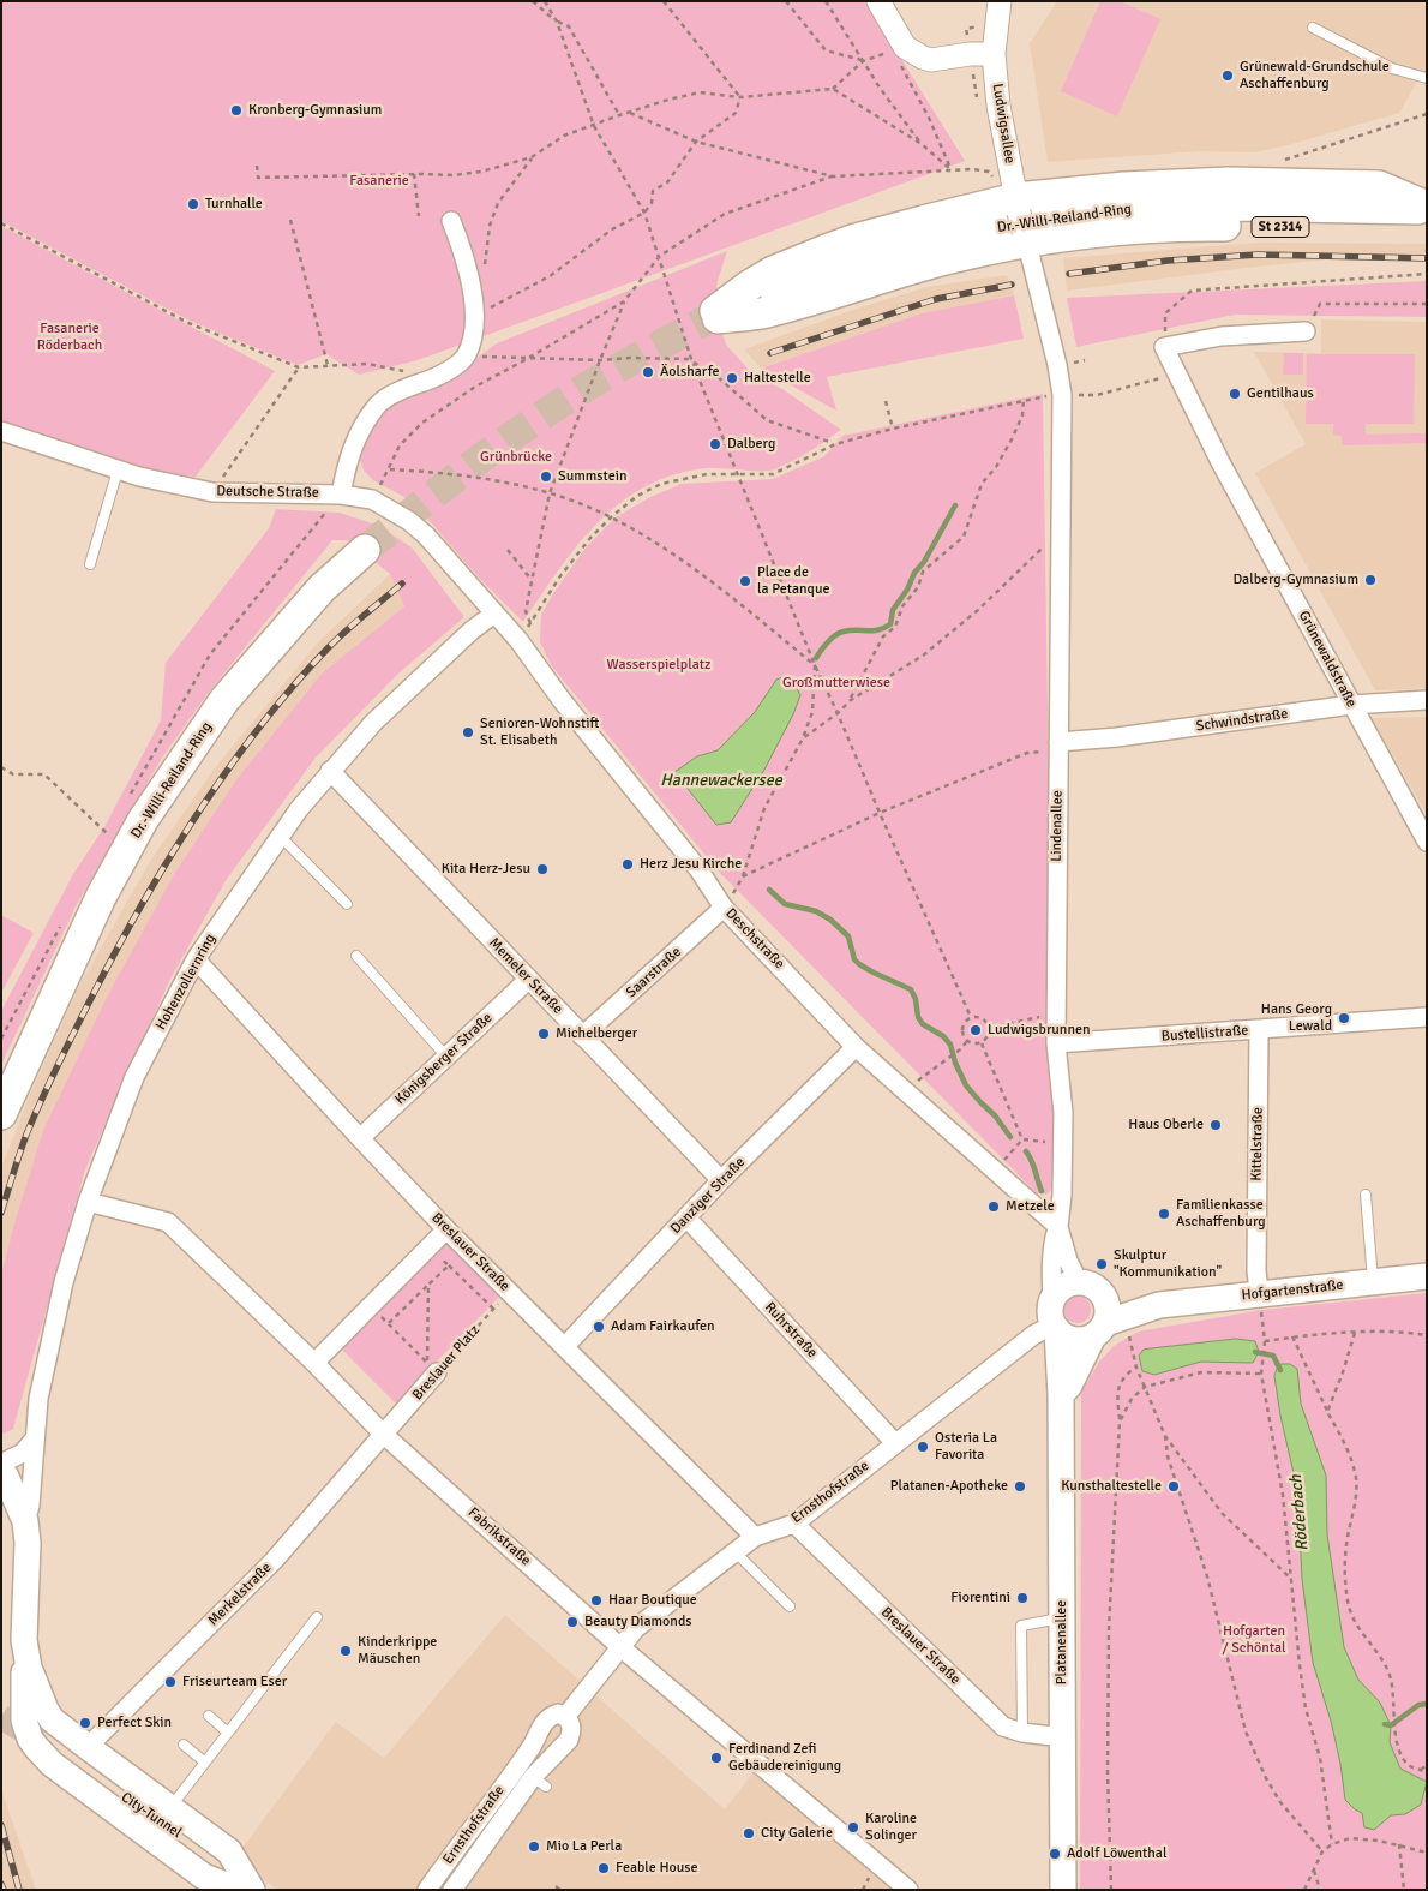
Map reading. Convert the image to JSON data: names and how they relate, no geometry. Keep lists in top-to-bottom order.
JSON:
{
  "streets": {
    "highway": ["Dr.-Willi-Reiland-Ring", "St 2314"],
    "main road": ["Hofgartenstraße", "Platanenallee", "City-Tunnel"],
    "street": [
      "Ludwigsallee",
      "Deutsche Straße",
      "Grünewaldstraße",
      "Schwindstraße",
      "Lindenallee",
      "Deschstraße",
      "Saarstraße",
      "Memeler Straße",
      "Hohenzollernring",
      "Bustellistraße",
      "Königsberger Straße",
      "Kittelstraße",
      "Danziger Straße",
      "Breslauer Straße",
      "Ruhrstraße",
      "Breslauer Platz",
      "Ernsthofstraße",
      "Fabrikstraße",
      "Merkelstraße"
    ]
  },
  "crossings": [
    ["Ludwigsallee", "St 2314"],
    ["Ludwigsallee", "Lindenallee"],
    ["Dr.-Willi-Reiland-Ring", "St 2314"],
    ["St 2314", "Lindenallee"],
    ["Deutsche Straße", "Deschstraße"],
    ["Deutsche Straße", "Hohenzollernring"],
    ["Grünewaldstraße", "Schwindstraße"],
    ["Schwindstraße", "Lindenallee"],
    ["Lindenallee", "Deschstraße"],
    ["Lindenallee", "Bustellistraße"],
    ["Lindenallee", "Hofgartenstraße"],
    ["Lindenallee", "Ernsthofstraße"],
    ["Lindenallee", "Platanenallee"],
    ["Deschstraße", "Saarstraße"],
    ["Deschstraße", "Hohenzollernring"],
    ["Deschstraße", "Danziger Straße"],
    ["Saarstraße", "Memeler Straße"],
    ["Memeler Straße", "Hohenzollernring"],
    ["Memeler Straße", "Königsberger Straße"],
    ["Memeler Straße", "Danziger Straße"],
    ["Hohenzollernring", "Breslauer Straße"],
    ["Hohenzollernring", "Fabrikstraße"],
    ["Bustellistraße", "Kittelstraße"],
    ["Königsberger Straße", "Breslauer Straße"],
    ["Kittelstraße", "Hofgartenstraße"],
    ["Danziger Straße", "Breslauer Straße"],
    ["Danziger Straße", "Ruhrstraße"],
    ["Breslauer Straße", "Breslauer Platz"],
    ["Breslauer Straße", "Ernsthofstraße"],
    ["Breslauer Straße", "Platanenallee"],
    ["Hofgartenstraße", "Ernsthofstraße"],
    ["Hofgartenstraße", "Platanenallee"],
    ["Ruhrstraße", "Ernsthofstraße"],
    ["Breslauer Platz", "Fabrikstraße"],
    ["Breslauer Platz", "Merkelstraße"],
    ["Ernsthofstraße", "Fabrikstraße"],
    ["Ernsthofstraße", "Platanenallee"],
    ["Fabrikstraße", "Merkelstraße"]
  ],
  "water": ["Hannewackersee", "Röderbach"],
  "parks": [
    "Fasanerie",
    "Fasanerie Röderbach",
    "Grünbrücke",
    "Wasserspielplatz",
    "Großmutterwiese",
    "Hofgarten / Schöntal"
  ],
  "places": [
    "Grünewald-Grundschule Aschaffenburg",
    "Kronberg-Gymnasium",
    "Turnhalle",
    "Äolsharfe",
    "Haltestelle",
    "Gentilhaus",
    "Dalberg",
    "Summstein",
    "Dalberg-Gymnasium",
    "Place de la Petanque",
    "Senioren-Wohnstift St. Elisabeth",
    "Herz Jesu Kirche",
    "Kita Herz-Jesu",
    "Hans Georg Lewald",
    "Ludwigsbrunnen",
    "Michelberger",
    "Haus Oberle",
    "Metzele",
    "Familienkasse Aschaffenburg",
    "Skulptur \"Kommunikation\"",
    "Adam Fairkaufen",
    "Osteria La Favorita",
    "Platanen-Apotheke",
    "Kunsthaltestelle",
    "Fiorentini",
    "Haar Boutique",
    "Beauty Diamonds",
    "Kinderkrippe Mäuschen",
    "Friseurteam Eser",
    "Perfect Skin",
    "Ferdinand Zefi Gebäudereinigung",
    "Karoline Solinger",
    "City Galerie",
    "Mio La Perla",
    "Adolf Löwenthal",
    "Feable House"
  ]
}
